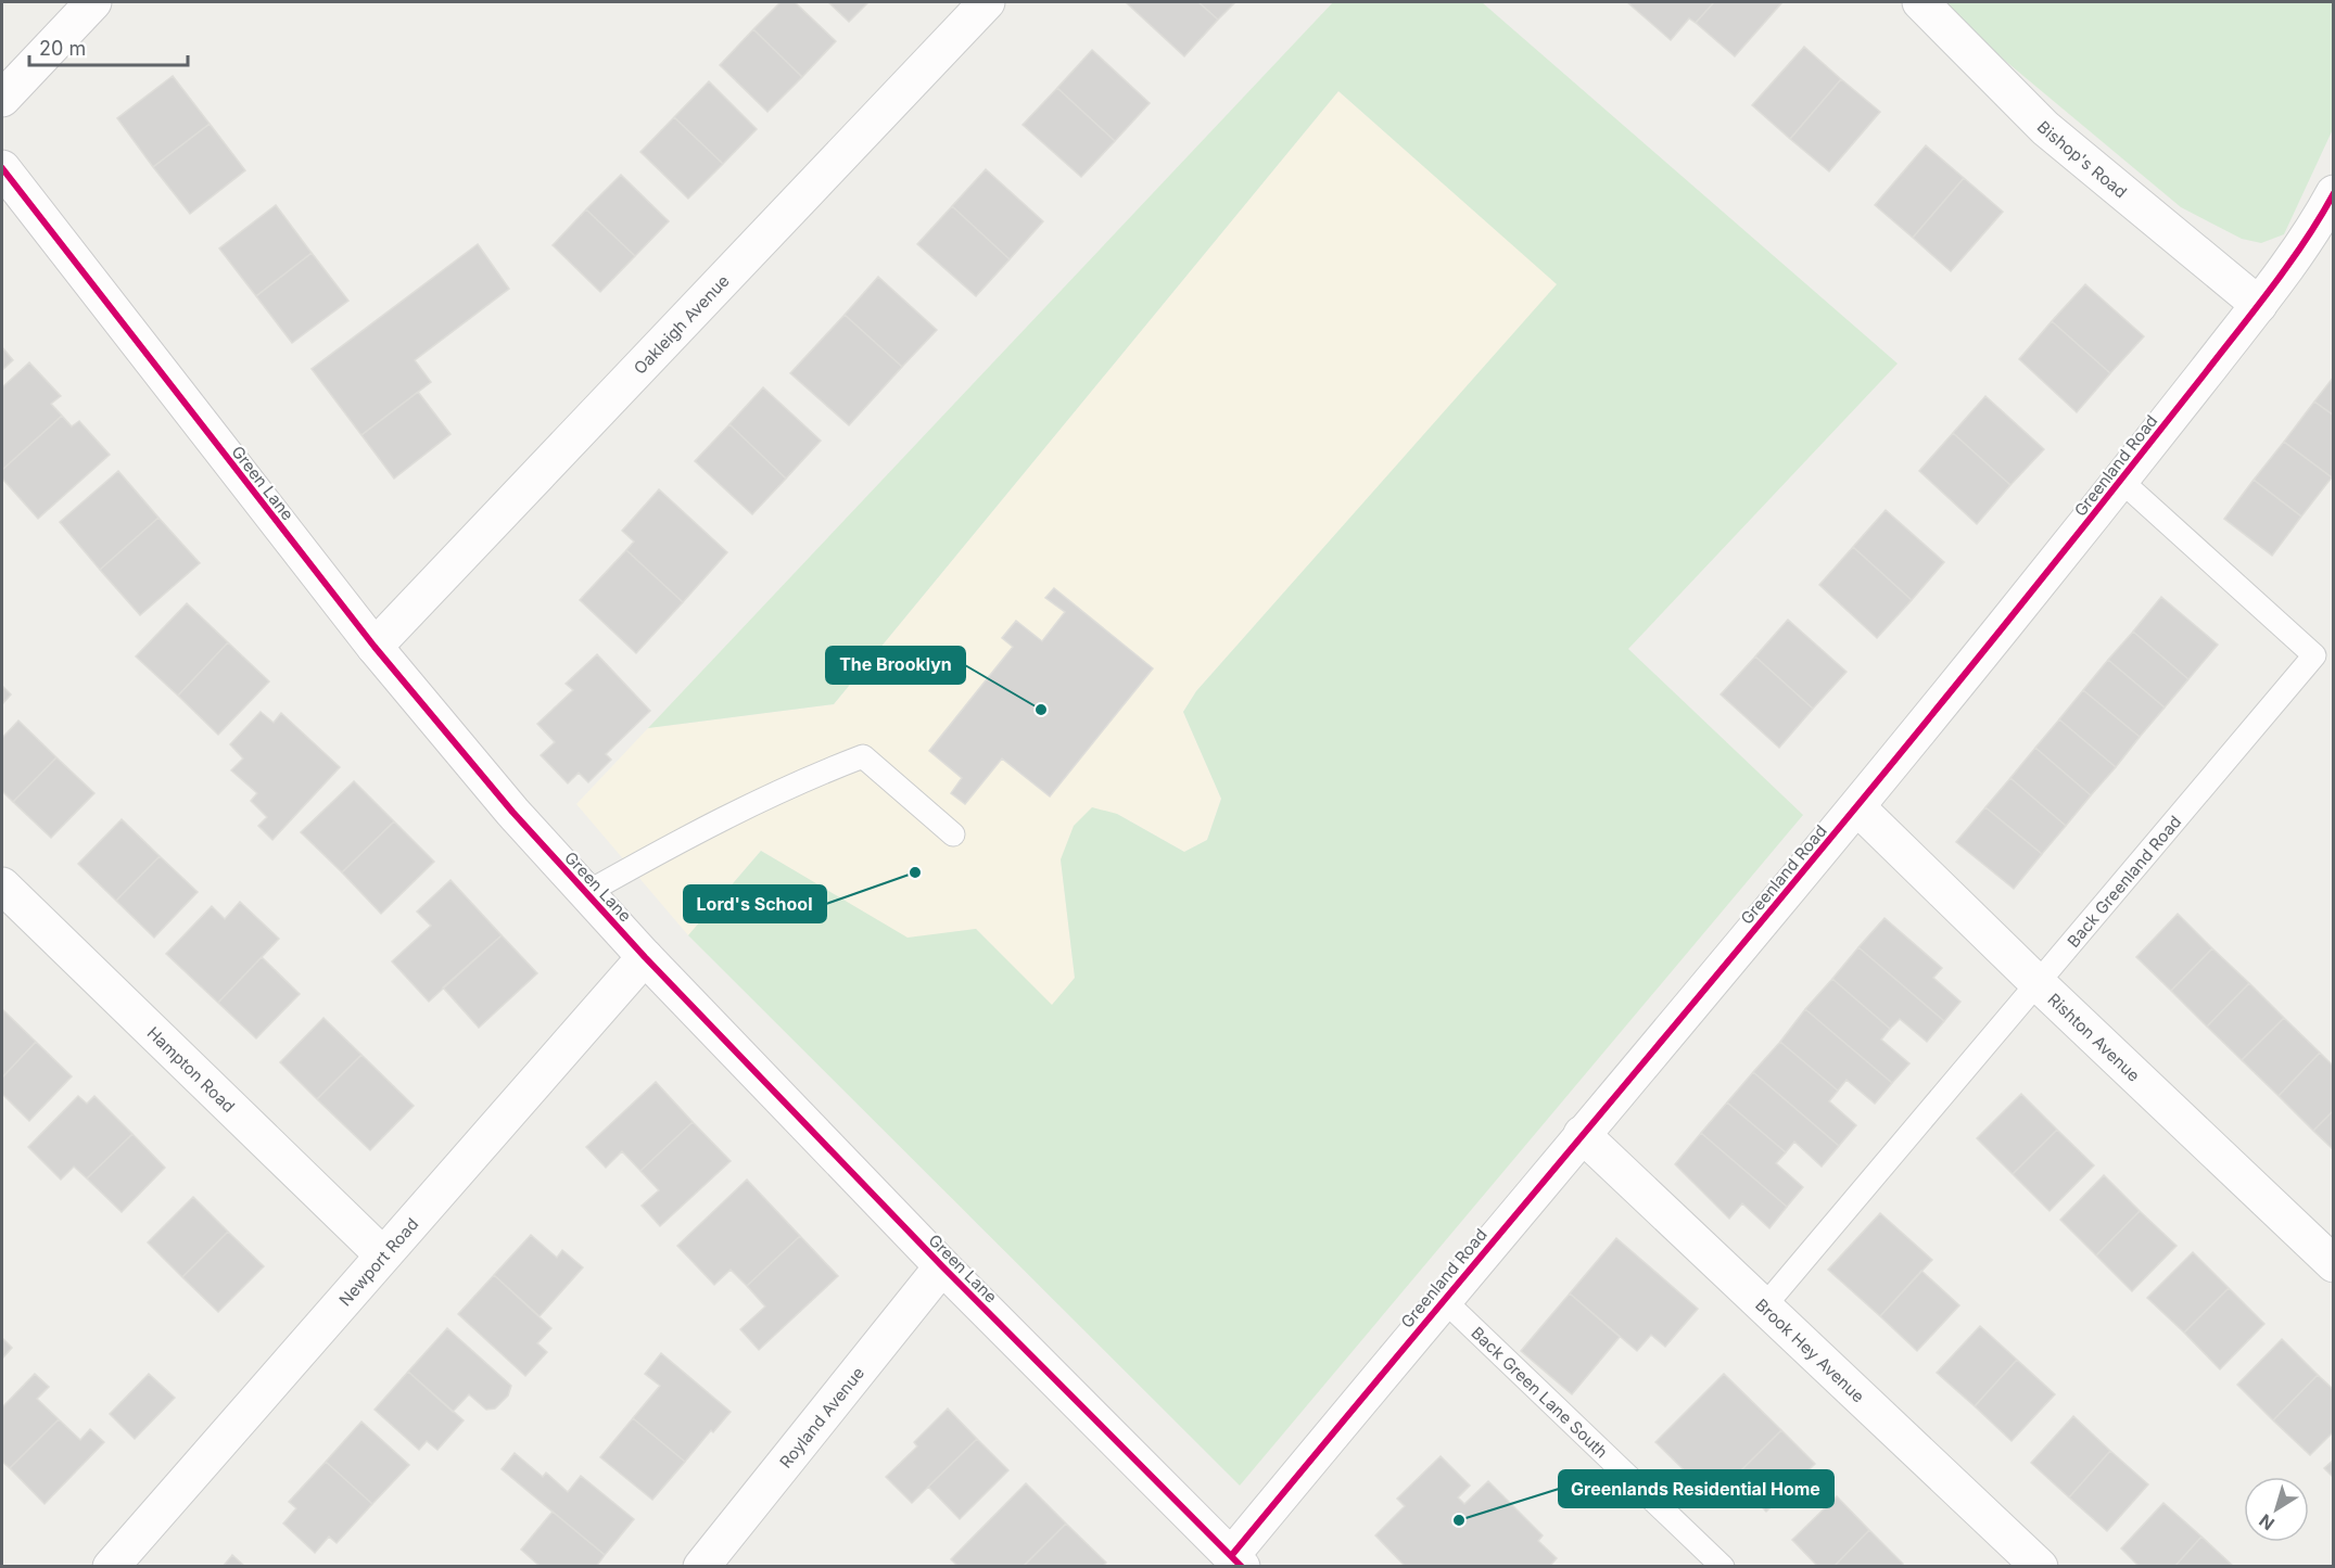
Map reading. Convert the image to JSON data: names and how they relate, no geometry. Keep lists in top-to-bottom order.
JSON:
{
  "streets": {
    "street": [
      "Bishop's Road",
      "Oakleigh Avenue",
      "Greenland Road",
      "Green Lane",
      "Rishton Avenue",
      "Hampton Road",
      "Newport Road",
      "Brook Hey Avenue",
      "Royland Avenue"
    ],
    "lane": ["Back Greenland Road", "Back Green Lane South"]
  },
  "crossings": [
    ["Bishop's Road", "Greenland Road"],
    ["Oakleigh Avenue", "Green Lane"],
    ["Greenland Road", "Green Lane"],
    ["Greenland Road", "Back Greenland Road"],
    ["Greenland Road", "Rishton Avenue"],
    ["Greenland Road", "Brook Hey Avenue"],
    ["Greenland Road", "Back Green Lane South"],
    ["Green Lane", "Newport Road"],
    ["Green Lane", "Royland Avenue"],
    ["Back Greenland Road", "Rishton Avenue"],
    ["Back Greenland Road", "Brook Hey Avenue"],
    ["Hampton Road", "Newport Road"]
  ],
  "places": ["The Brooklyn", "Lord's School", "Greenlands Residential Home"],
  "scale_bar": "20 m",
  "north": "bottom left"
}
